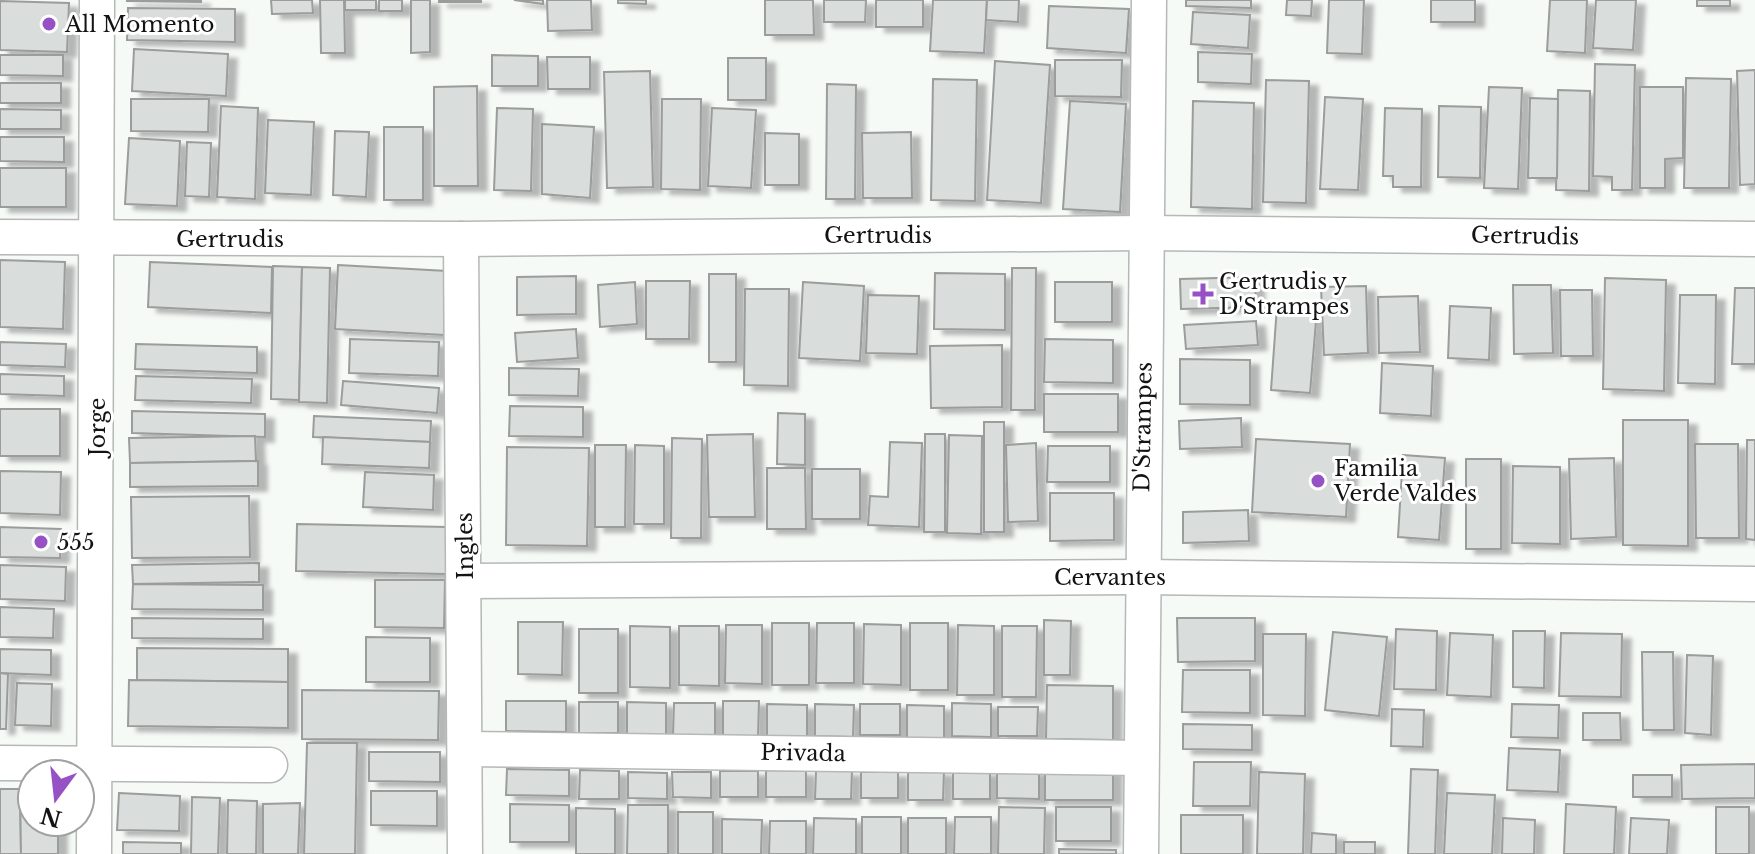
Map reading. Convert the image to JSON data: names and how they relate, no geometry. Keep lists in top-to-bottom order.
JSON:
{
  "streets": {
    "street": [
      "Gertrudis",
      "Jorge",
      "D'Strampes",
      "Ingles",
      "Cervantes",
      "Privada"
    ]
  },
  "crossings": [
    ["Gertrudis", "Jorge"],
    ["Gertrudis", "D'Strampes"],
    ["Gertrudis", "Ingles"],
    ["D'Strampes", "Cervantes"],
    ["D'Strampes", "Privada"],
    ["Ingles", "Cervantes"],
    ["Ingles", "Privada"]
  ],
  "places": {
    "other": ["All Momento", "Familia Verde Valdes", "555"],
    "health": ["Gertrudis y D'Strampes"]
  },
  "north": "bottom"
}
